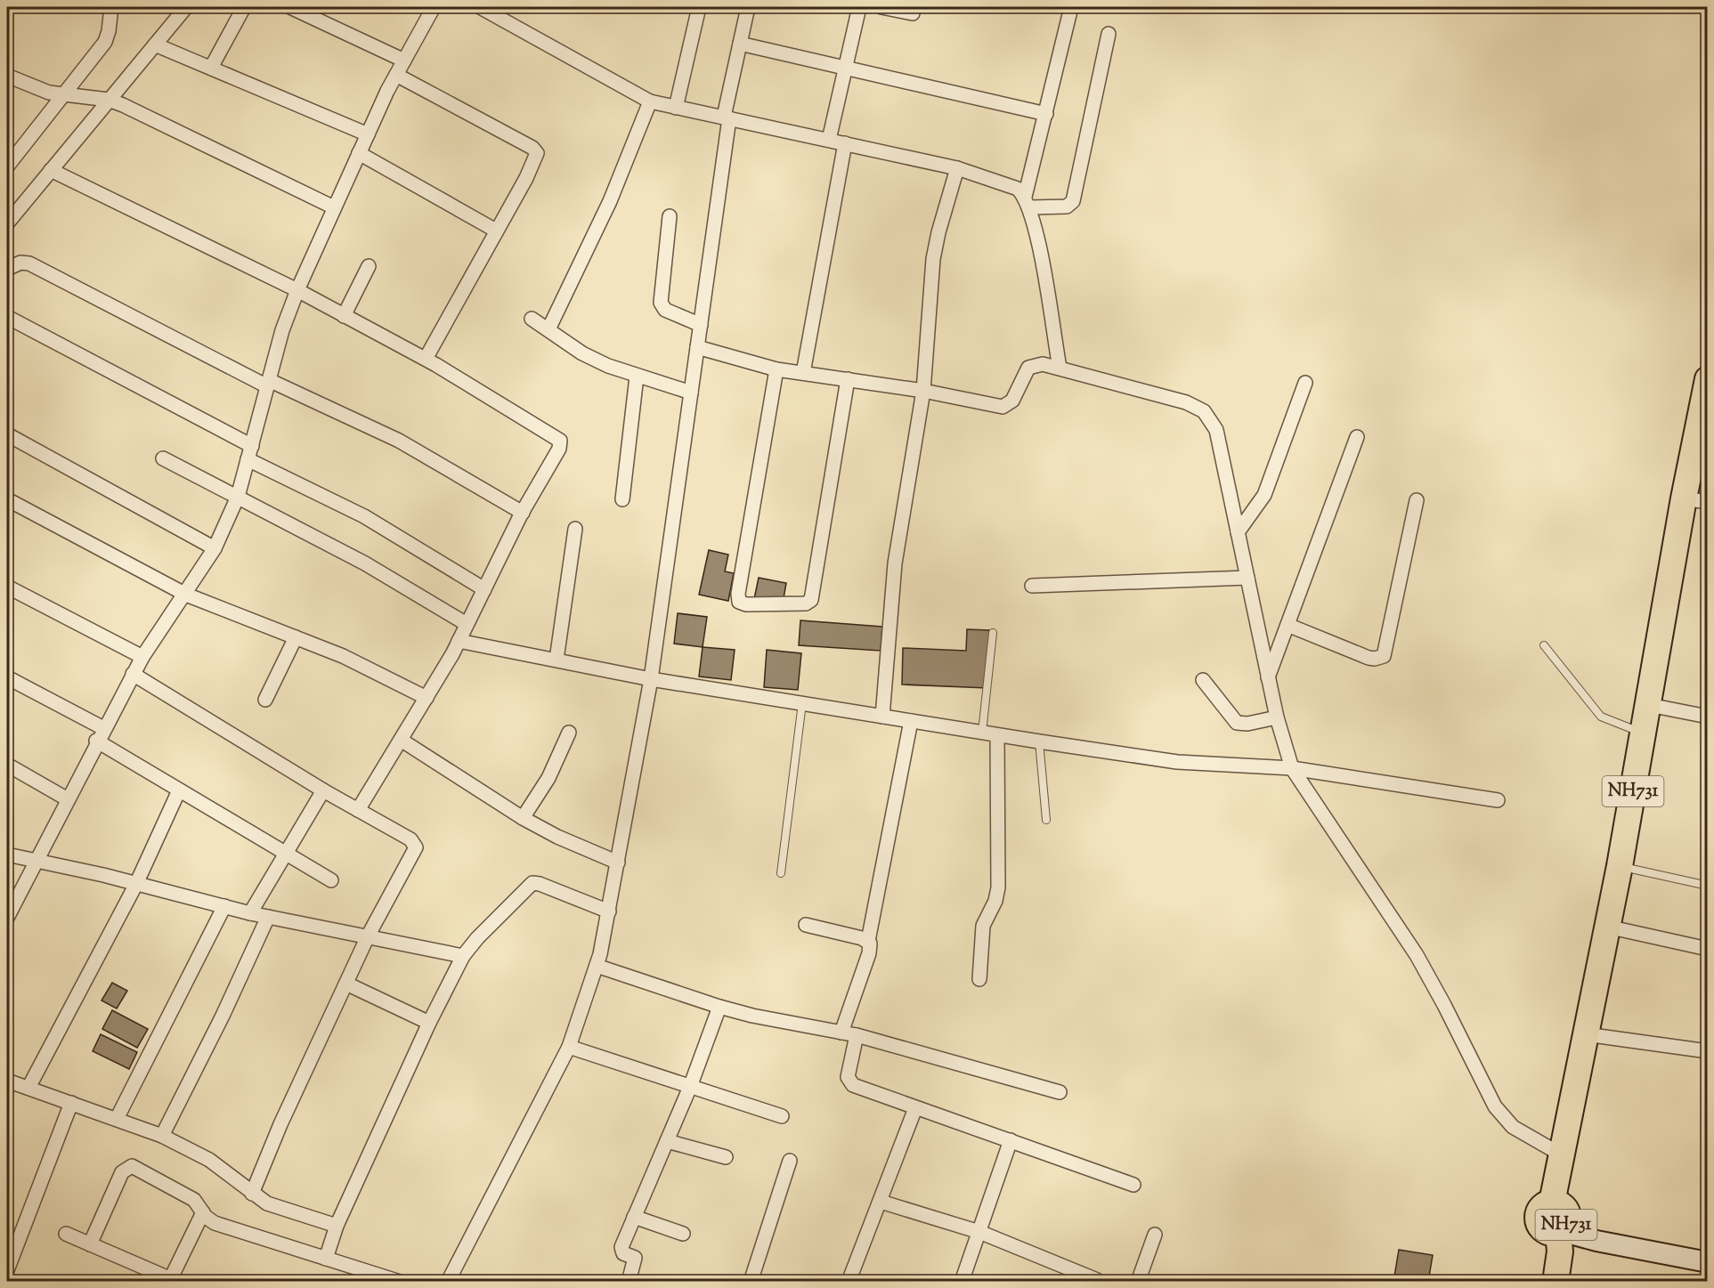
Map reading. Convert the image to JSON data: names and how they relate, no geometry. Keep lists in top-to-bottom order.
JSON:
{
  "streets": {
    "highway": ["NH731"]
  }
}
